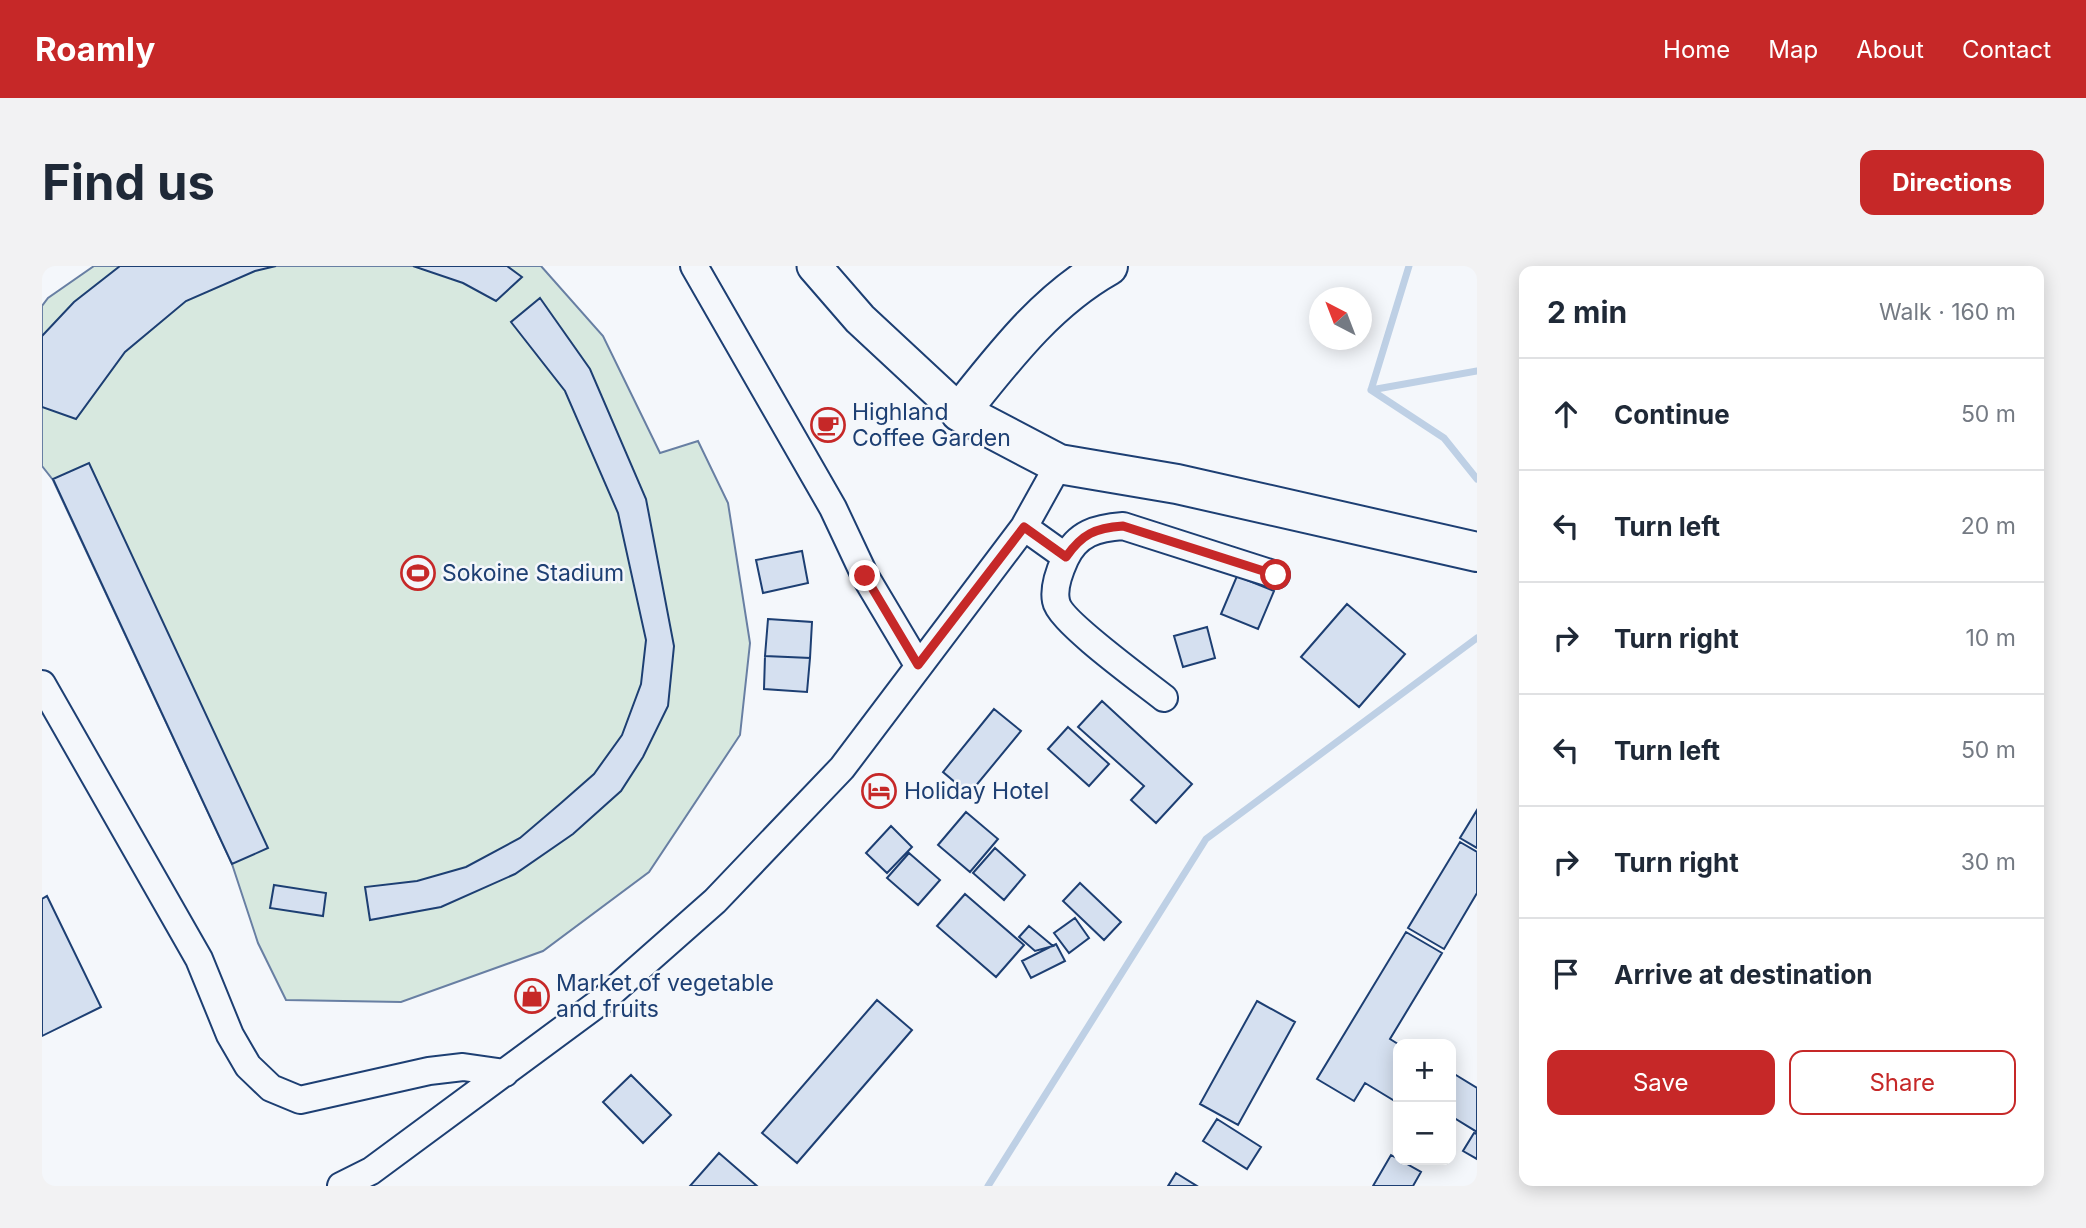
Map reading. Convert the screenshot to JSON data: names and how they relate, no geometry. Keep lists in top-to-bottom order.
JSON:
{
  "places": {
    "cafe": ["Highland Coffee Garden"],
    "sports": ["Sokoine Stadium"],
    "hotel": ["Holiday Hotel"],
    "shop": ["Market of vegetable and fruits"]
  },
  "north": "top left",
  "page": {
    "header": "Roamly",
    "nav": [
      "Home",
      "Map",
      "About",
      "Contact"
    ],
    "buttons": [
      "Directions",
      ["Save", "Share"]
    ],
    "title": "Find us",
    "heading": ["2 min", "Walk · 160 m"],
    "list": [
      ["Continue", "50 m"],
      ["Turn left", "20 m"],
      ["Turn right", "10 m"],
      ["Turn left", "50 m"],
      ["Turn right", "30 m"],
      "Arrive at destination"
    ],
    "map_buttons": ["+", "−"]
  }
}
